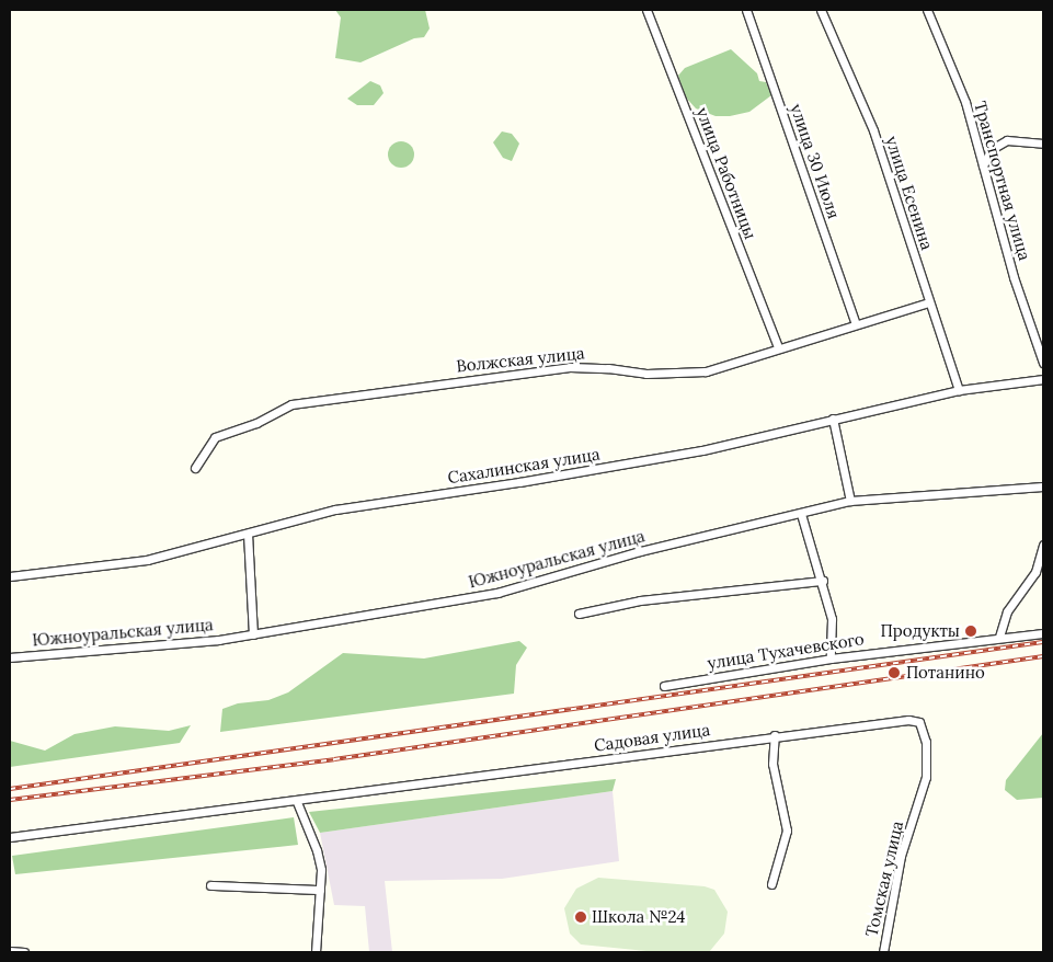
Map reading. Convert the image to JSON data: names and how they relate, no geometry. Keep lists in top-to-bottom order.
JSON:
{
  "streets": {
    "street": [
      "улица 30 Июля",
      "улица Работницы",
      "Транспортная улица",
      "улица Есенина",
      "Волжская улица",
      "Сахалинская улица",
      "Южноуральская улица",
      "улица Тухачевского",
      "Садовая улица",
      "Томская улица"
    ]
  },
  "crossings": [
    ["улица 30 Июля", "Волжская улица"],
    ["улица Работницы", "Волжская улица"],
    ["улица Есенина", "Волжская улица"],
    ["улица Есенина", "Сахалинская улица"],
    ["Садовая улица", "Томская улица"]
  ],
  "places": ["Продукты", "Потанино", "Школа №24"]
}
